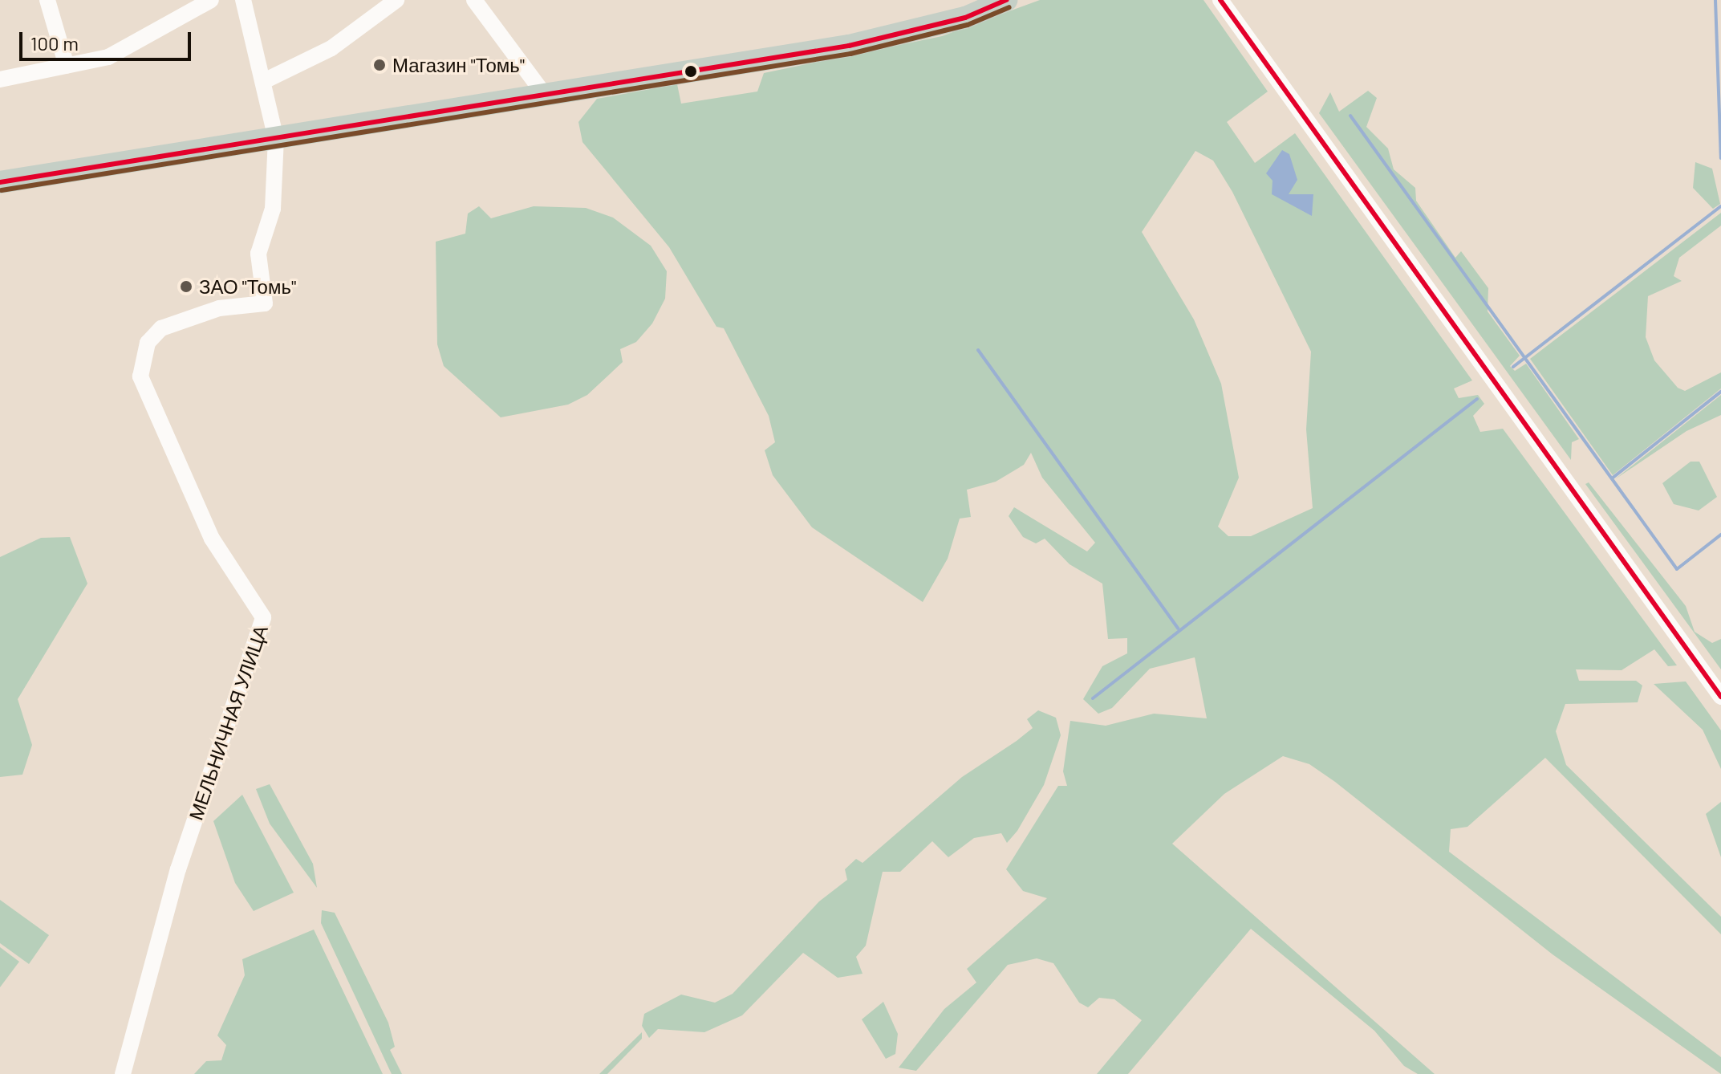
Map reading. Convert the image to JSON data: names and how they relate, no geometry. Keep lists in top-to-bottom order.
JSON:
{
  "streets": {
    "street": ["МЕЛЬНИЧНАЯ УЛИЦА"]
  },
  "places": ["Магазин \"Томь\"", "ЗАО \"Томь\""],
  "scale_bar": "100 m"
}
